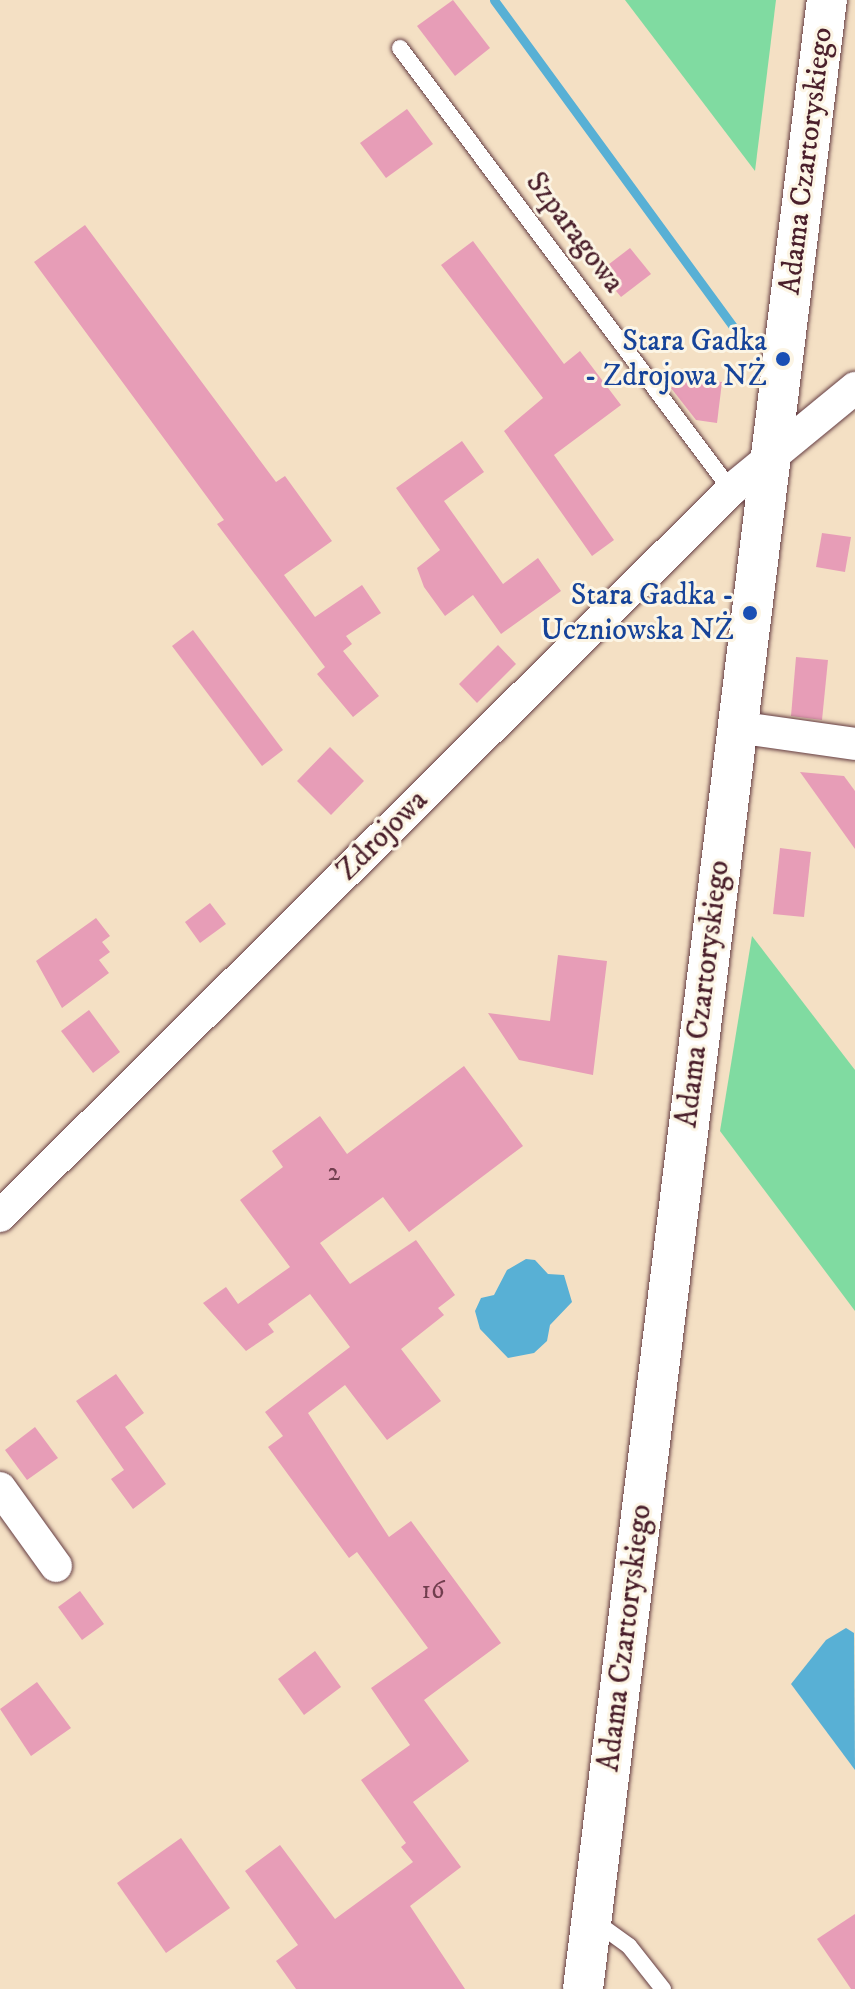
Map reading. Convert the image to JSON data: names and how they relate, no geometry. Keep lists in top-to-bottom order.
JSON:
{
  "streets": {
    "street": ["Adama Czartoryskiego", "Zdrojowa"],
    "lane": ["Szparagowa"]
  },
  "crossings": [
    ["Adama Czartoryskiego", "Zdrojowa"],
    ["Szparagowa", "Zdrojowa"]
  ],
  "places": ["Stara Gadka - Zdrojowa NŻ", "Stara Gadka - Uczniowska NŻ"],
  "house_numbers": ["2", "16"]
}
